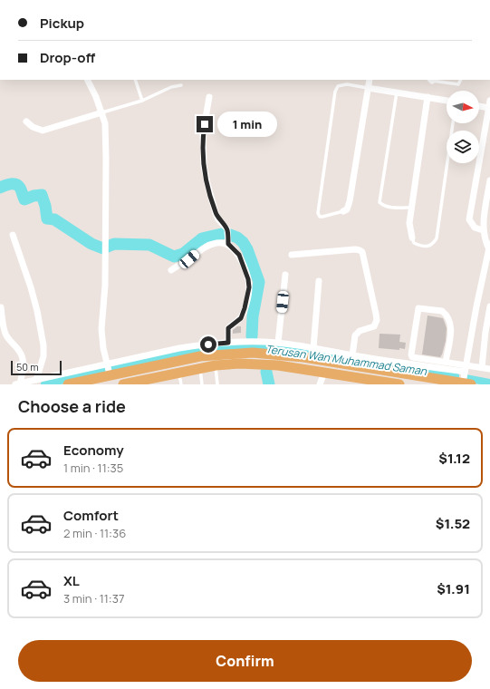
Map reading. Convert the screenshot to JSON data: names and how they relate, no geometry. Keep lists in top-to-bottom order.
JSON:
{
  "water": ["Terusan Wan Muhammad Saman"],
  "scale_bar": "50 m",
  "north": "right",
  "page": {
    "banner": ["Pickup", "Drop-off"],
    "bubble": "1 min",
    "scale": "50 m",
    "heading": "Choose a ride",
    "list": [
      {
        "name": "Economy",
        "note": "1 min · 11:35",
        "value": "$1.12"
      },
      {
        "name": "Comfort",
        "note": "2 min · 11:36",
        "value": "$1.52"
      },
      {
        "name": "XL",
        "note": "3 min · 11:37",
        "value": "$1.91"
      }
    ],
    "buttons": "Confirm"
  }
}
